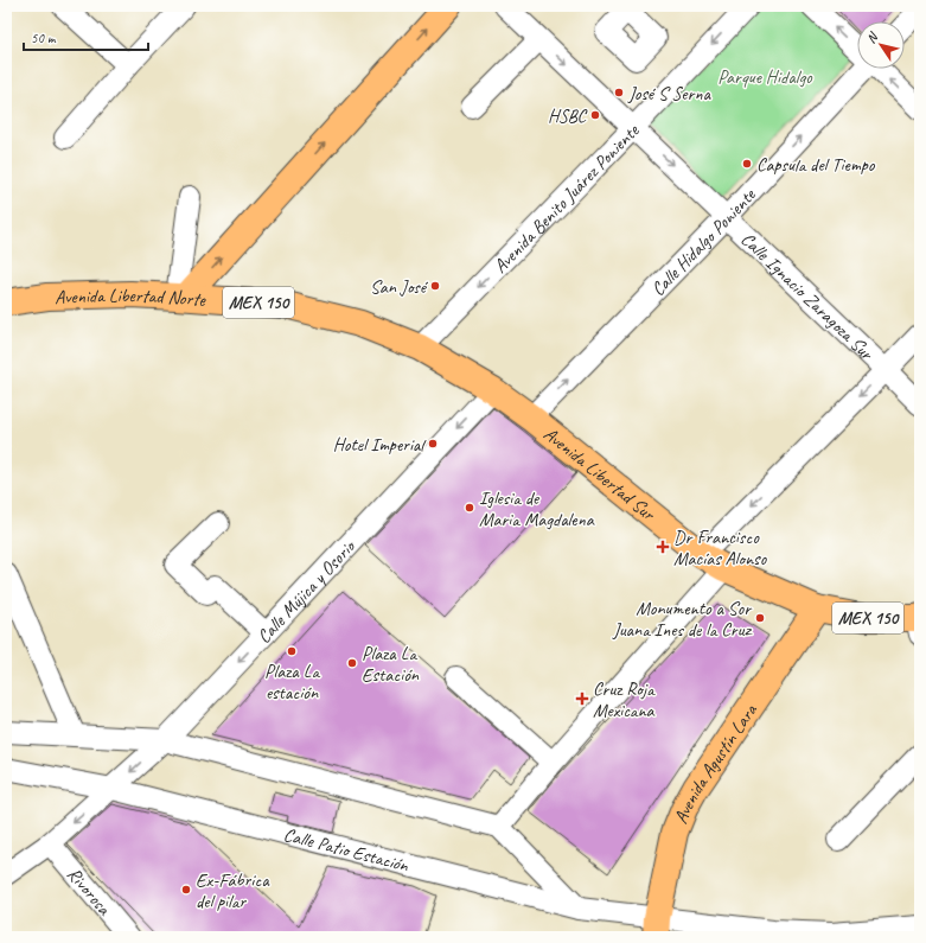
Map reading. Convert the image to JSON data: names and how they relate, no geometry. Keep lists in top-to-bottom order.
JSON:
{
  "streets": {
    "main road": [
      "Avenida Libertad Norte",
      "MEX 150",
      "Avenida Libertad Sur",
      "Avenida Agustín Lara"
    ],
    "street": [
      "Avenida Benito Juárez Poniente",
      "Calle Hidalgo Poniente",
      "Calle Ignacio Zaragoza Sur",
      "Calle Mújica y Osorio",
      "Calle Patio Estación",
      "Rivorosa"
    ]
  },
  "crossings": [
    ["Avenida Benito Juárez Poniente", "Calle Ignacio Zaragoza Sur"],
    ["Avenida Benito Juárez Poniente", "Avenida Libertad Norte"],
    ["Calle Hidalgo Poniente", "Calle Ignacio Zaragoza Sur"],
    ["Calle Hidalgo Poniente", "Avenida Libertad Sur"],
    ["Avenida Libertad Norte", "Avenida Libertad Sur"],
    ["Avenida Libertad Norte", "Calle Mújica y Osorio"],
    ["Avenida Libertad Sur", "Calle Mújica y Osorio"],
    ["Avenida Libertad Sur", "Avenida Agustín Lara"],
    ["Calle Mújica y Osorio", "Calle Patio Estación"],
    ["Calle Mújica y Osorio", "Rivorosa"],
    ["Avenida Agustín Lara", "Calle Patio Estación"]
  ],
  "one_way": [
    "Avenida Benito Juárez Poniente",
    "Calle Hidalgo Poniente",
    "Calle Ignacio Zaragoza Sur",
    "Calle Mújica y Osorio"
  ],
  "parks": ["Parque Hidalgo"],
  "places": {
    "other": [
      "José S Serna",
      "HSBC",
      "Capsula del Tiempo",
      "San José",
      "Hotel Imperial",
      "Iglesia de Maria Magdalena",
      "Monumento a Sor Juana Ines de la Cruz",
      "Plaza La estación",
      "Plaza La Estación",
      "Ex-Fábrica del pilar"
    ],
    "health": ["Dr Francisco Macías Alonso", "Cruz Roja Mexicana"]
  },
  "scale_bar": "50 m",
  "north": "top left"
}
